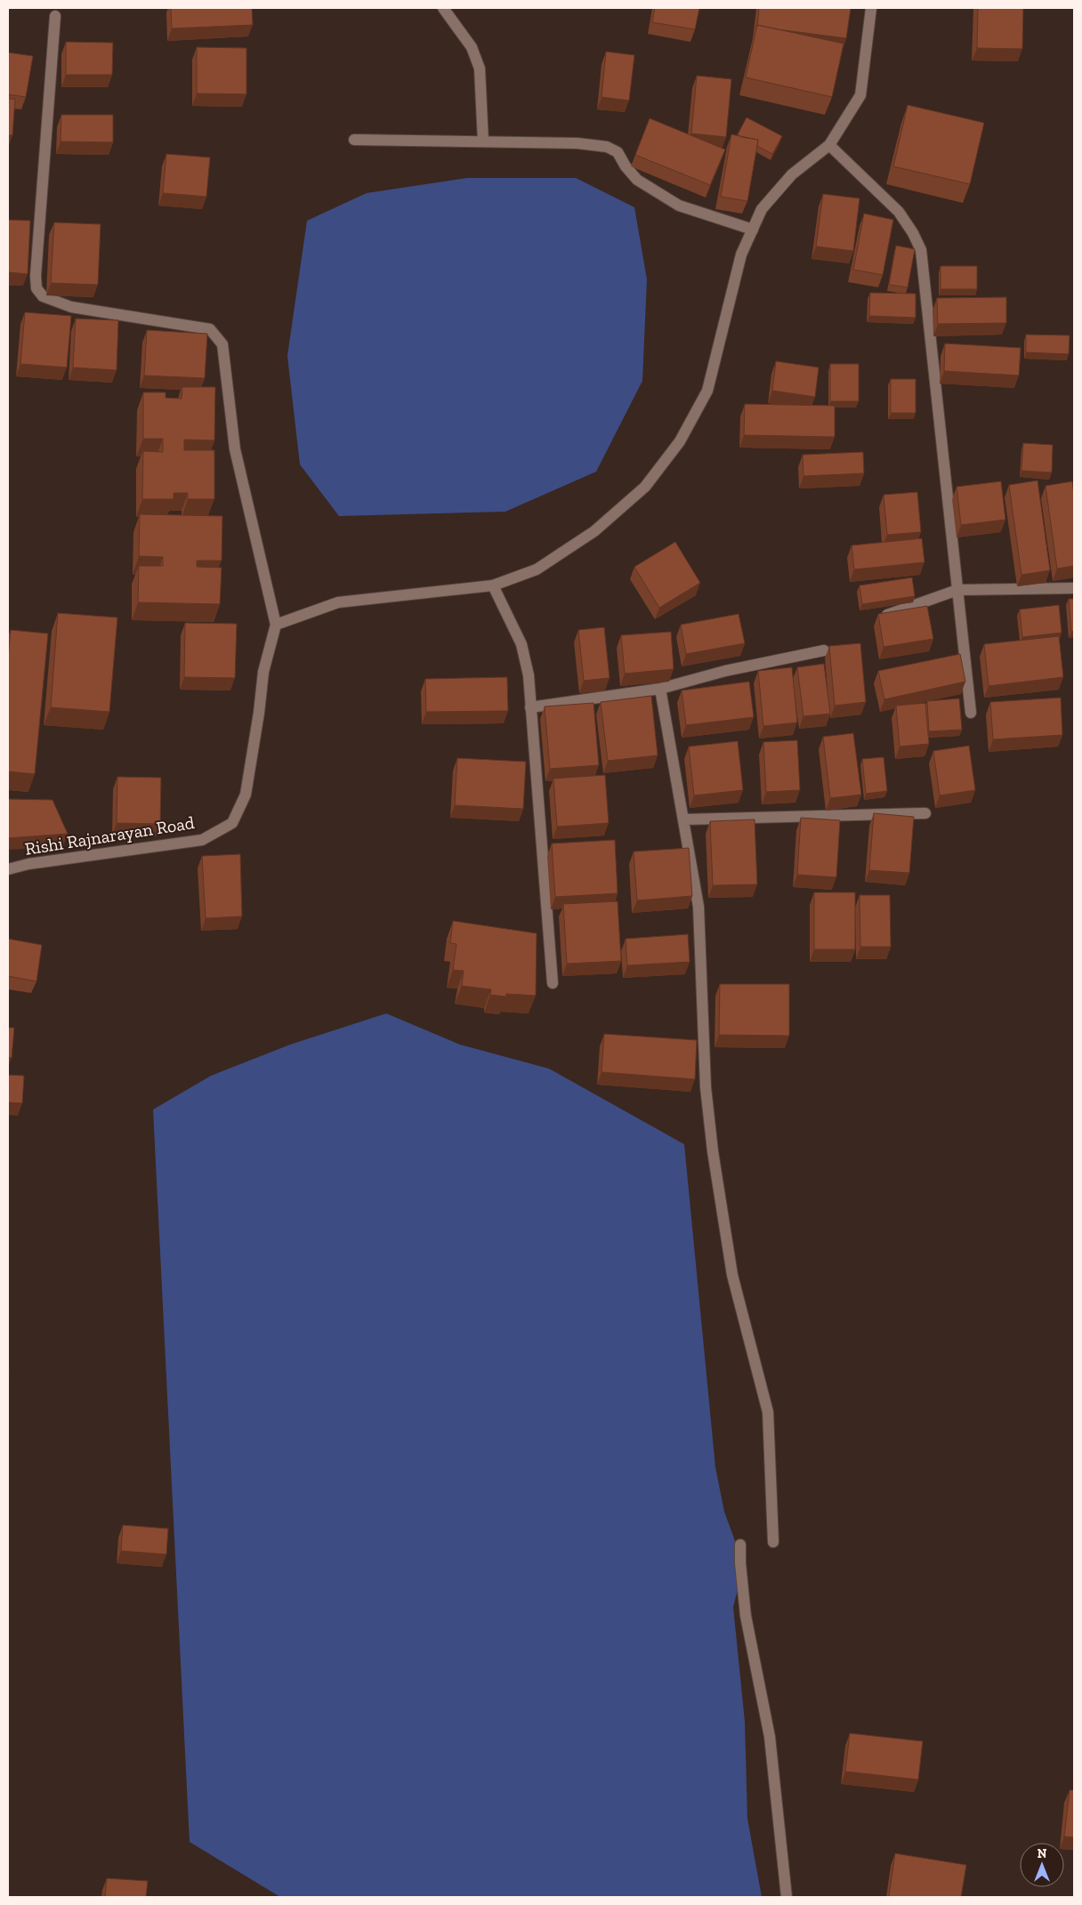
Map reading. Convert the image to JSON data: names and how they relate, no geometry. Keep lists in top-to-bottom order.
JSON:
{
  "streets": {
    "street": ["Rishi Rajnarayan Road"]
  },
  "north": "top"
}
